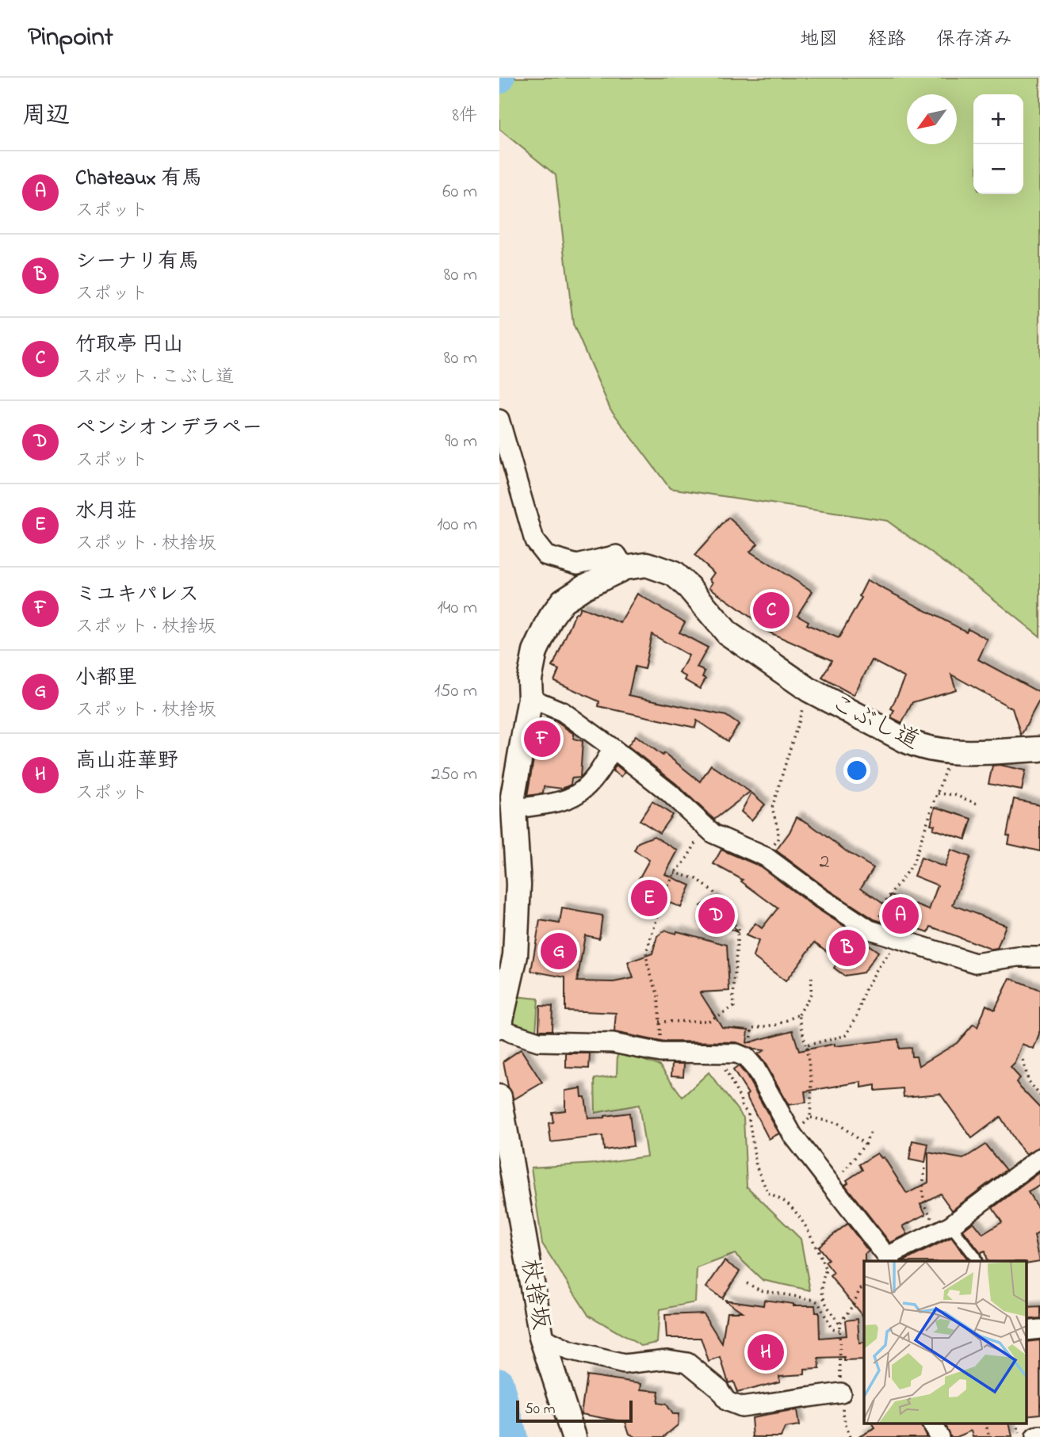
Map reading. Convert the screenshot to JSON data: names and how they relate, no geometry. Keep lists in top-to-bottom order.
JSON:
{
  "streets": {
    "street": ["こぶし道", "杖捨坂"]
  },
  "house_numbers": ["2"],
  "scale_bar": "50 m",
  "north": "bottom left",
  "page": {
    "header": "Pinpoint",
    "nav": ["地図", "経路", "保存済み"],
    "heading": ["周辺", "8件"],
    "map_buttons": ["+", "−"],
    "list": [
      {
        "mark": "A",
        "name": "Chateaux 有馬",
        "note": "スポット",
        "value": "60 m"
      },
      {
        "mark": "B",
        "name": "シーナリ有馬",
        "note": "スポット",
        "value": "80 m"
      },
      {
        "mark": "C",
        "name": "竹取亭 円山",
        "note": "スポット · こぶし道",
        "value": "80 m"
      },
      {
        "mark": "D",
        "name": "ペンシオンデラペー",
        "note": "スポット",
        "value": "90 m"
      },
      {
        "mark": "E",
        "name": "水月荘",
        "note": "スポット · 杖捨坂",
        "value": "100 m"
      },
      {
        "mark": "F",
        "name": "ミユキパレス",
        "note": "スポット · 杖捨坂",
        "value": "140 m"
      },
      {
        "mark": "G",
        "name": "小都里",
        "note": "スポット · 杖捨坂",
        "value": "150 m"
      },
      {
        "mark": "H",
        "name": "高山荘華野",
        "note": "スポット",
        "value": "250 m"
      }
    ],
    "pins": [
      "C",
      "F",
      "E",
      "A",
      "D",
      "B",
      "G",
      "H"
    ],
    "scale": "50 m"
  }
}
